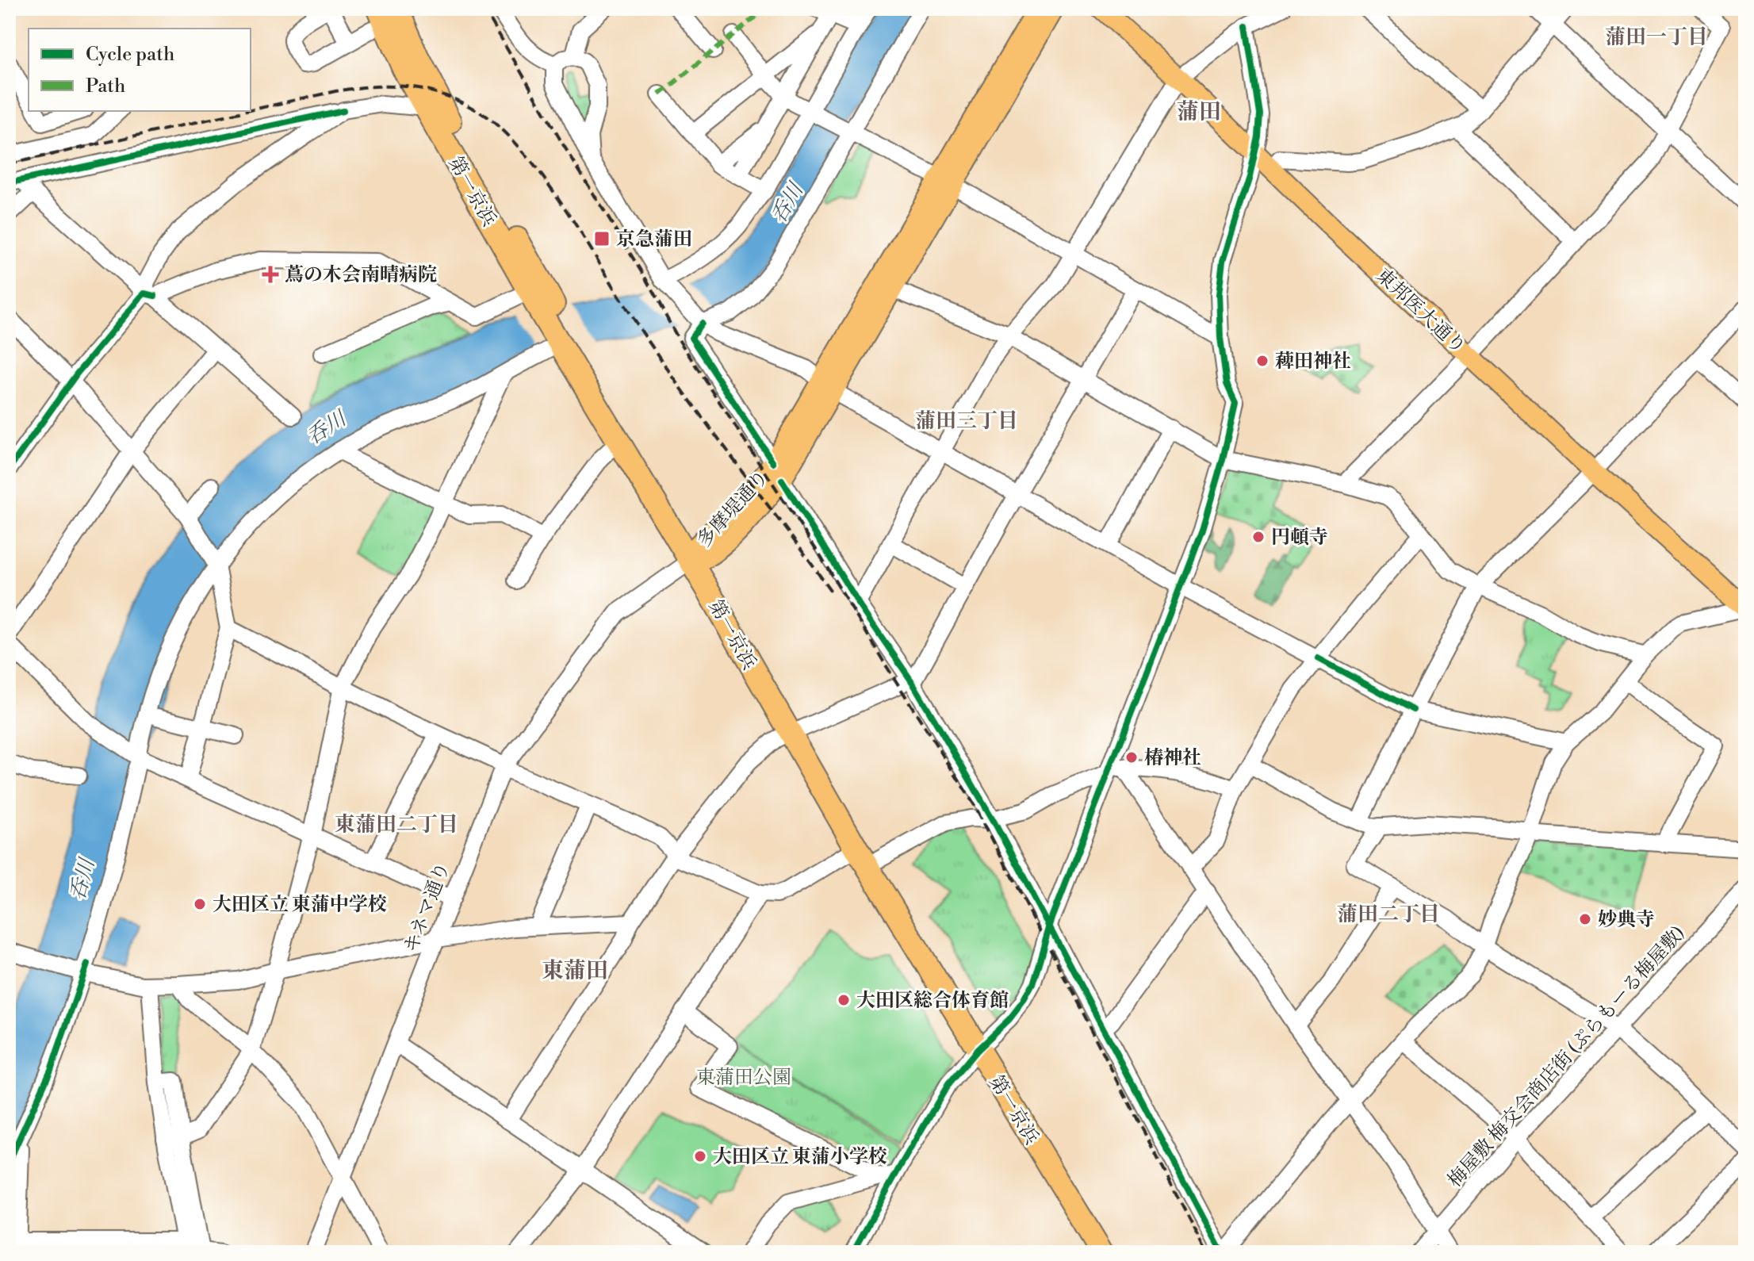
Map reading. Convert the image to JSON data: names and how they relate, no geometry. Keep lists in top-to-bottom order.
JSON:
{
  "streets": {
    "highway": ["第一京浜"],
    "main road": ["東邦医大通り", "多摩堤通り"],
    "street": ["キネマ通り", "梅屋敷 梅交会商店街 (ぷらもーる梅屋敷)"]
  },
  "crossings": [
    ["第一京浜", "多摩堤通り"],
    ["第一京浜", "キネマ通り"],
    ["多摩堤通り", "キネマ通り"]
  ],
  "districts": [
    "蒲田一丁目",
    "蒲田",
    "蒲田三丁目",
    "東蒲田二丁目",
    "蒲田二丁目",
    "東蒲田"
  ],
  "water": ["呑川"],
  "parks": ["東蒲田公園"],
  "places": {
    "transit": ["京急蒲田"],
    "health": ["蔦の木会南晴病院"],
    "other": [
      "薭田神社",
      "円頓寺",
      "椿神社",
      "大田区立 東蒲中学校",
      "妙典寺",
      "大田区総合体育館",
      "大田区立 東蒲小学校"
    ]
  },
  "legend": ["Cycle path", "Path"]
}
